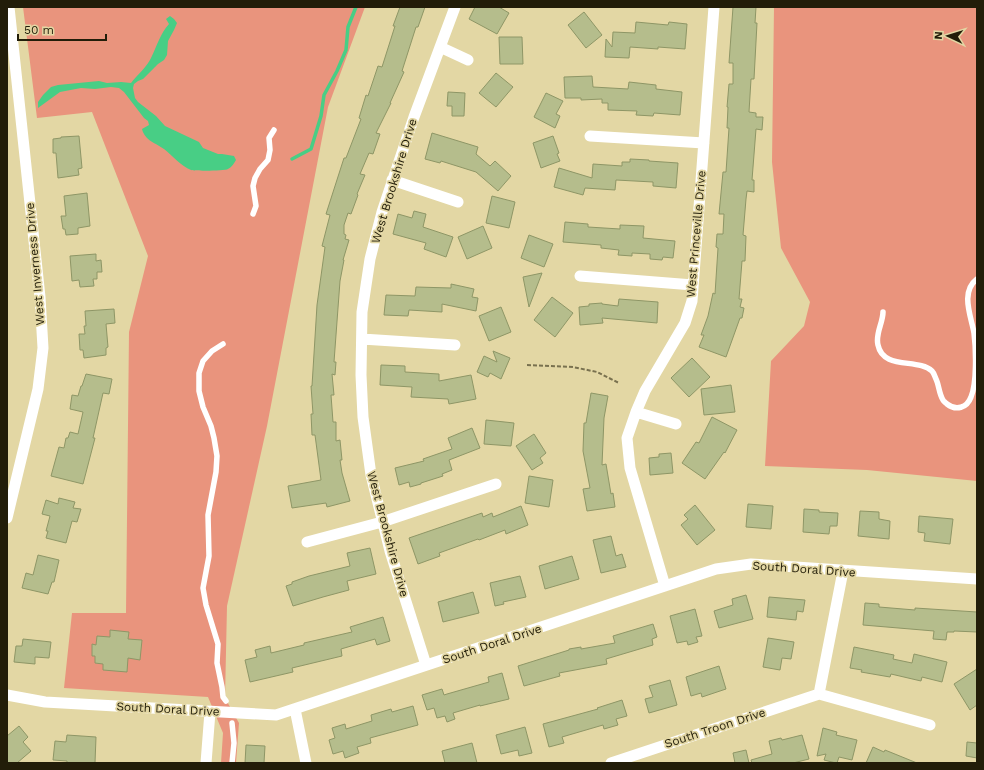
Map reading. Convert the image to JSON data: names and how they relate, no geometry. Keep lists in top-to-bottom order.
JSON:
{
  "streets": {
    "street": [
      "West Brookshire Drive",
      "West Princeville Drive",
      "West Inverness Drive",
      "South Doral Drive",
      "South Troon Drive"
    ]
  },
  "crossings": [
    ["West Brookshire Drive", "South Doral Drive"],
    ["West Princeville Drive", "South Doral Drive"]
  ],
  "scale_bar": "50 m",
  "north": "left"
}
